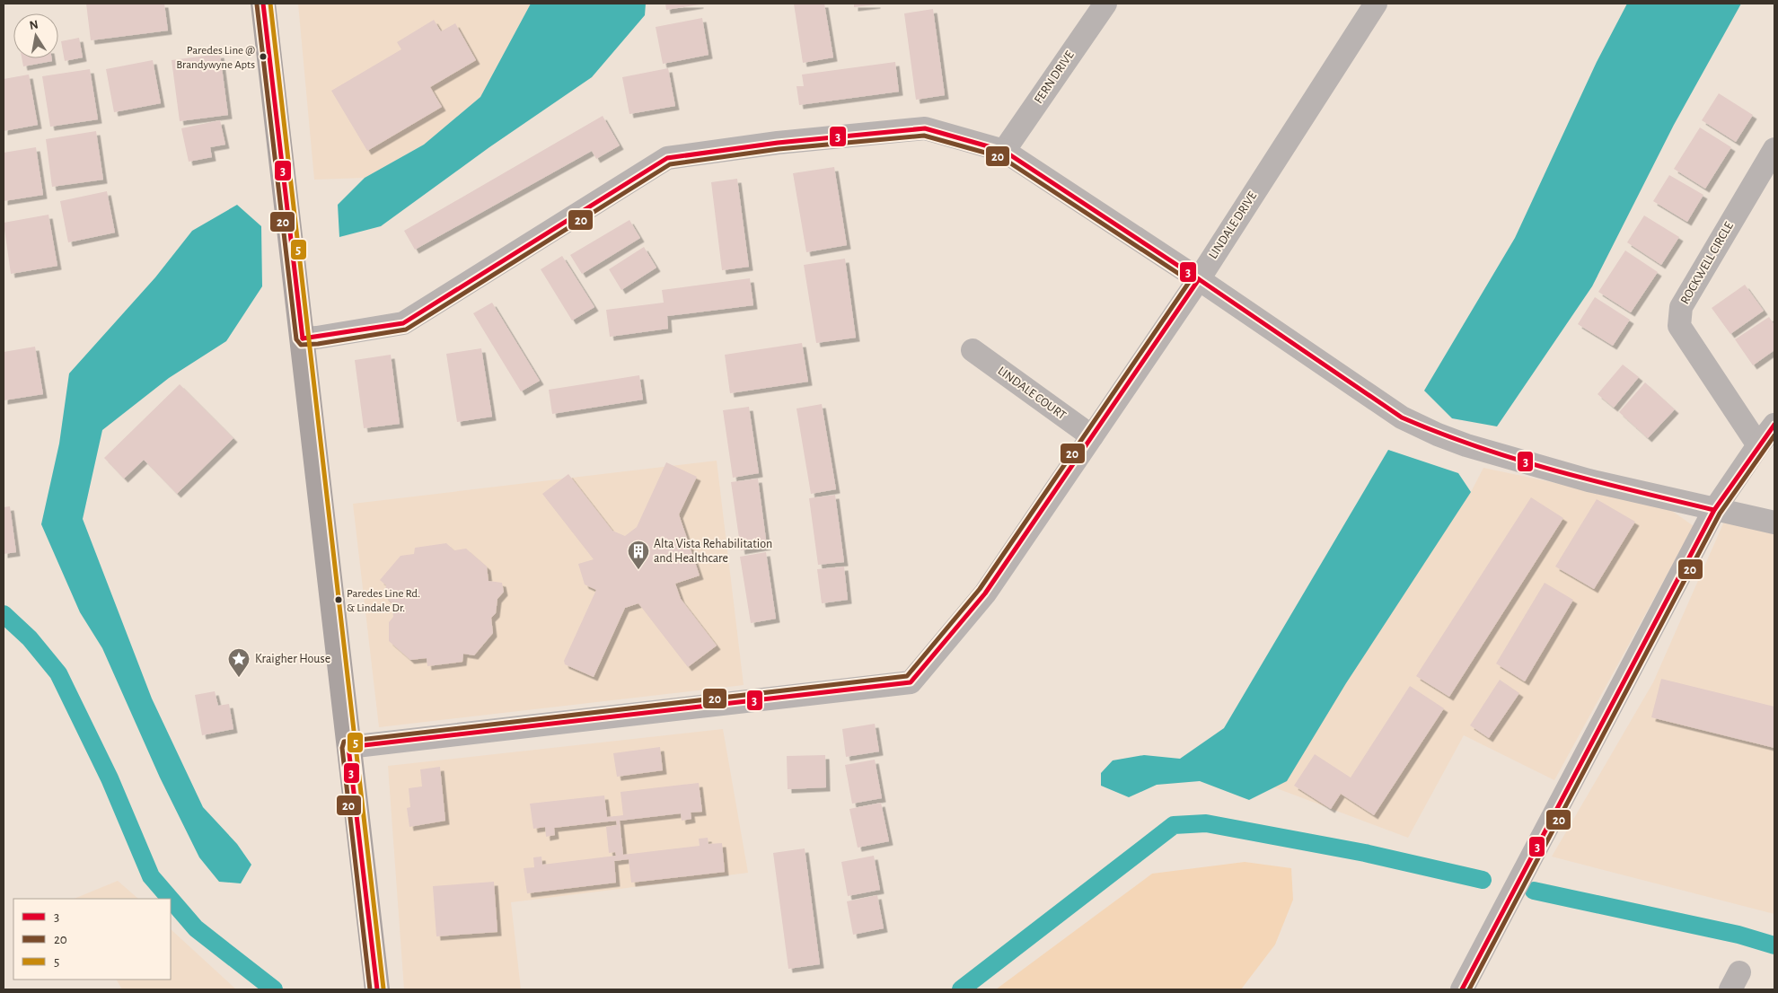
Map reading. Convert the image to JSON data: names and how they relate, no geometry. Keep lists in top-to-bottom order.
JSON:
{
  "streets": {
    "street": [
      "FERN DRIVE",
      "LINDALE DRIVE",
      "ROCKWELL CIRCLE",
      "LINDALE COURT"
    ]
  },
  "crossings": [
    ["LINDALE DRIVE", "LINDALE COURT"]
  ],
  "places": {
    "other": ["Paredes Line @ Brandywyne Apts", "Paredes Line Rd. & Lindale Dr."],
    "building": ["Alta Vista Rehabilitation and Healthcare"],
    "place": ["Kraigher House"]
  },
  "lines": ["transit line 3", "transit line 5", "transit line 20"],
  "legend": ["3", "20", "5"],
  "north": "top"
}
